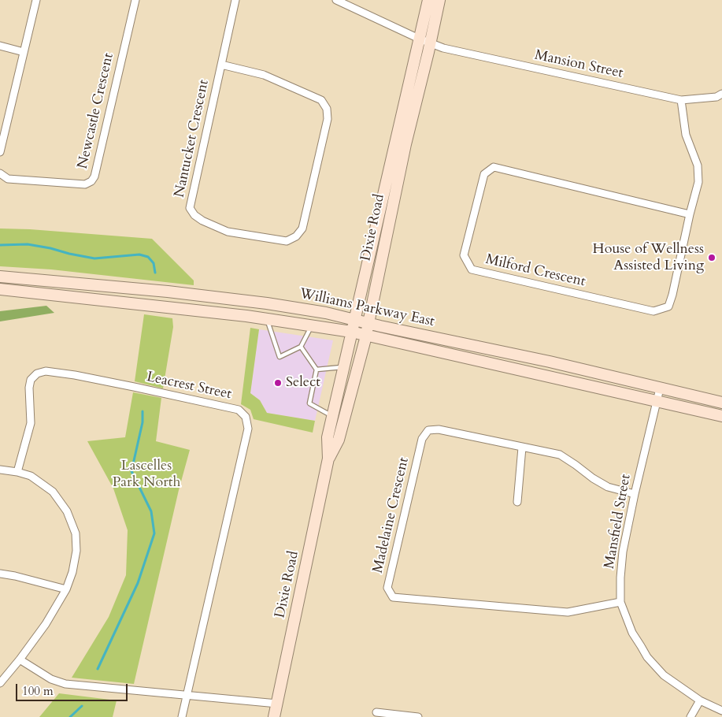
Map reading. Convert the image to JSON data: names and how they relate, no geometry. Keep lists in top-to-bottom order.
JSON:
{
  "streets": {
    "main road": ["Dixie Road", "Williams Parkway East"],
    "street": [
      "Mansion Street",
      "Newcastle Crescent",
      "Nantucket Crescent",
      "Milford Crescent",
      "Leacrest Street",
      "Madelaine Crescent",
      "Mansfield Street"
    ]
  },
  "crossings": [
    ["Mansion Street", "Dixie Road"],
    ["Mansion Street", "Milford Crescent"],
    ["Dixie Road", "Williams Parkway East"],
    ["Williams Parkway East", "Mansfield Street"],
    ["Madelaine Crescent", "Mansfield Street"]
  ],
  "parks": ["Lascelles Park North"],
  "places": ["House of Wellness Assisted Living", "Select"],
  "scale_bar": "100 m"
}
